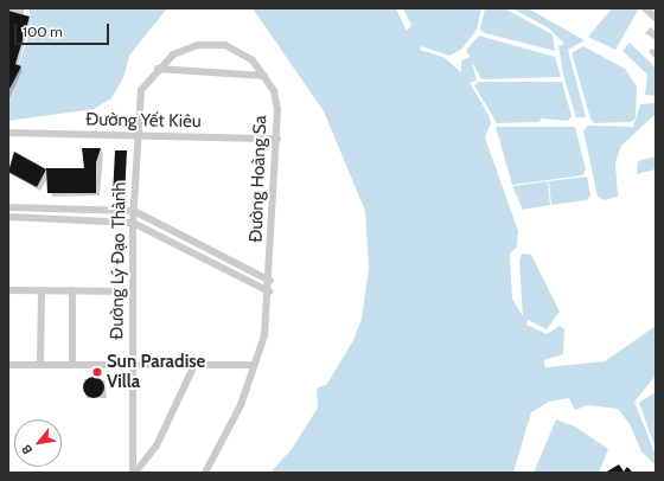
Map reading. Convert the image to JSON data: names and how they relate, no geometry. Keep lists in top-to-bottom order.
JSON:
{
  "streets": {
    "street": ["Đường Yết Kiêu", "Đường Hoàng Sa", "Đường Lý Đạo Thành"]
  },
  "crossings": [
    ["Đường Yết Kiêu", "Đường Hoàng Sa"],
    ["Đường Yết Kiêu", "Đường Lý Đạo Thành"],
    ["Đường Hoàng Sa", "Đường Lý Đạo Thành"]
  ],
  "places": ["Sun Paradise Villa"],
  "scale_bar": "100 m",
  "north": "bottom left"
}
